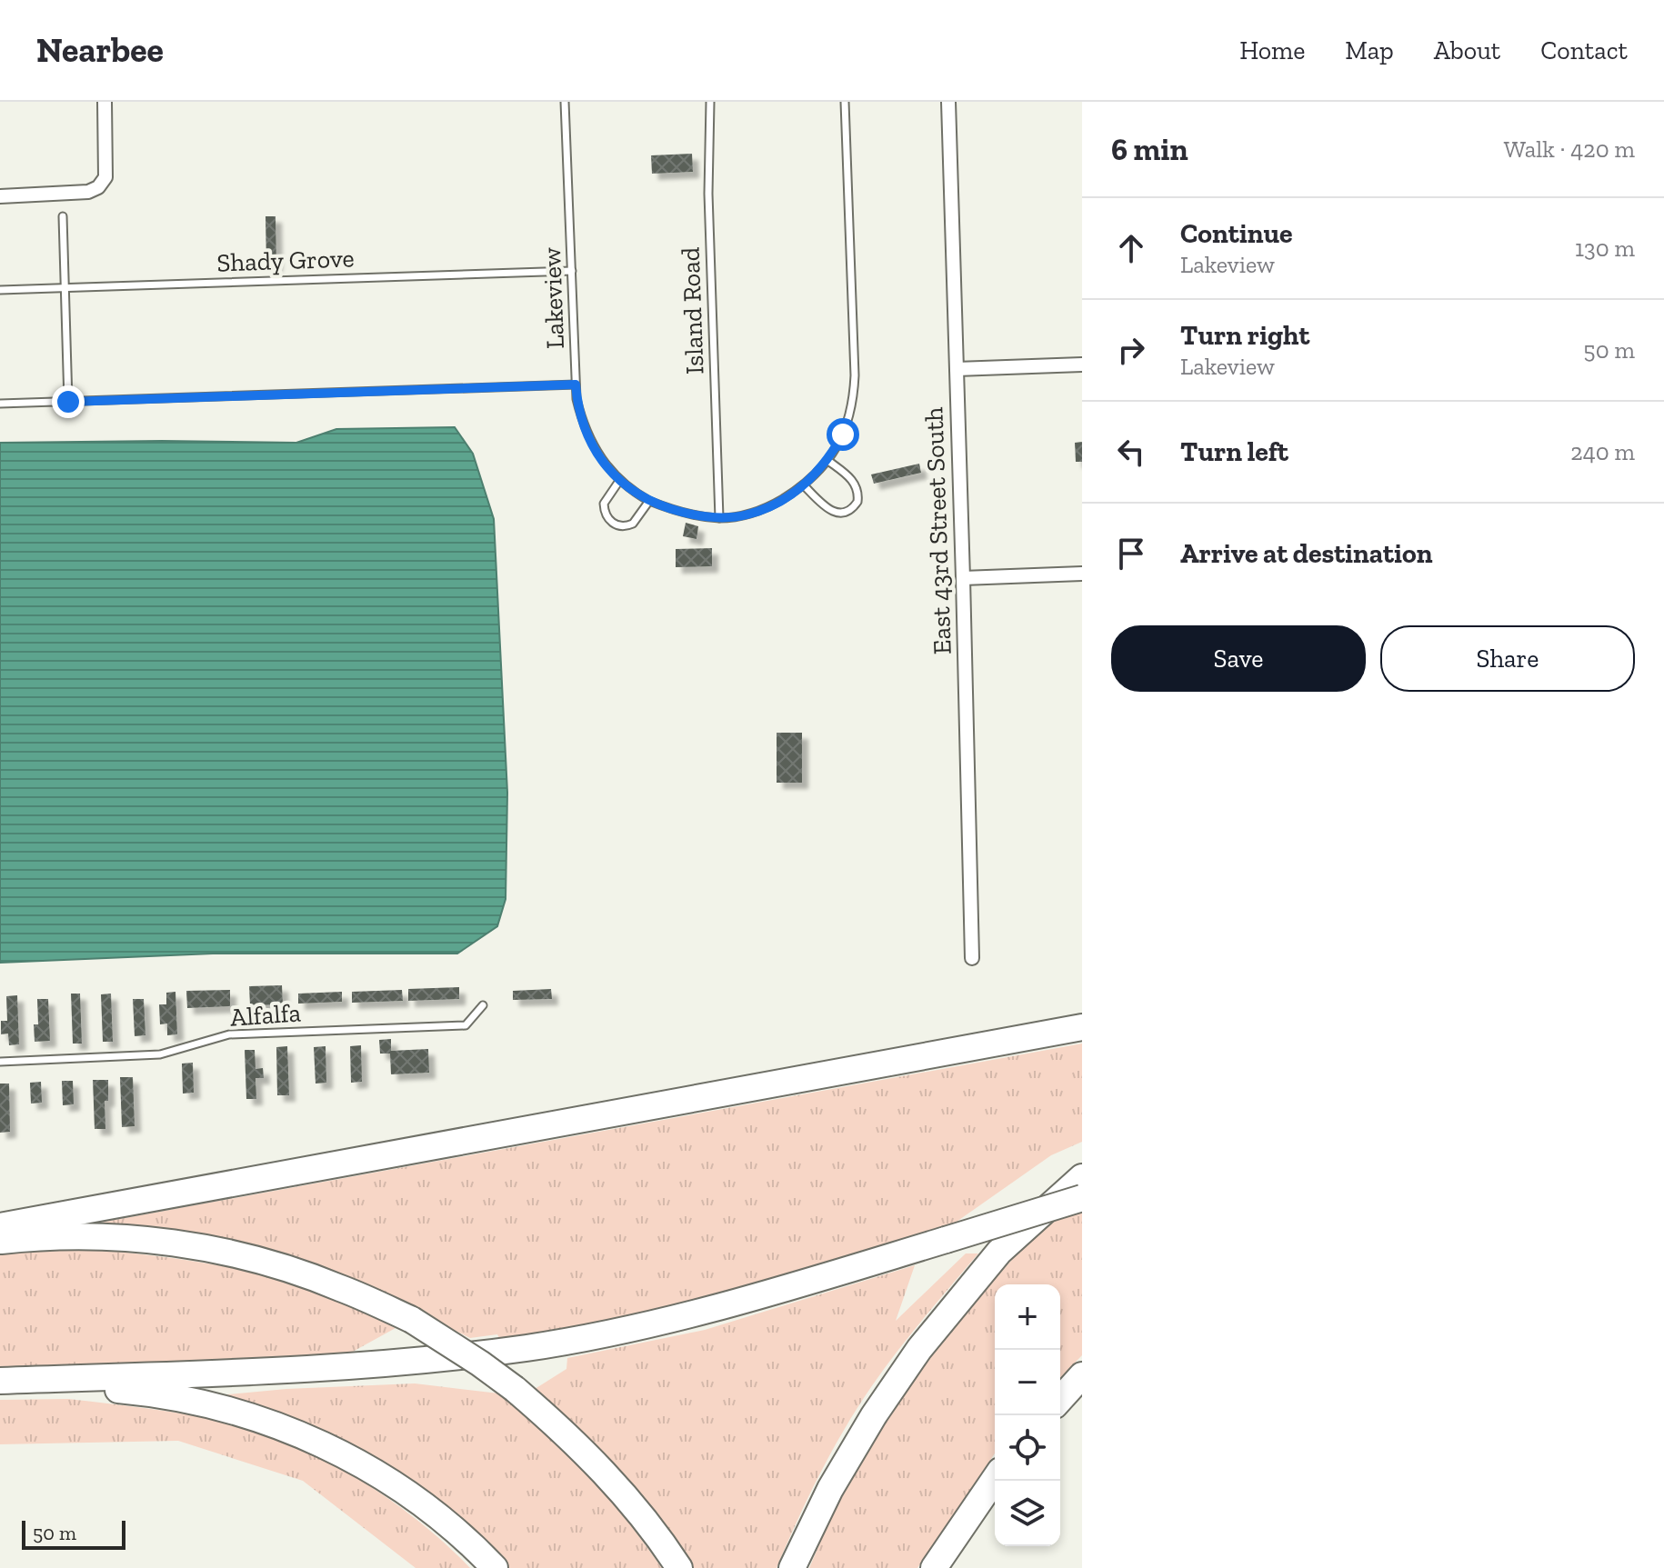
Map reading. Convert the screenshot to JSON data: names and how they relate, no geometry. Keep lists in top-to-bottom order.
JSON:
{
  "streets": {
    "street": ["East 43rd Street South"],
    "lane": [
      "Shady Grove",
      "Lakeview",
      "Island Road",
      "Alfalfa"
    ]
  },
  "crossings": [
    ["Shady Grove", "Lakeview"],
    ["Lakeview", "Island Road"]
  ],
  "scale_bar": "50 m",
  "page": {
    "header": "Nearbee",
    "nav": [
      "Home",
      "Map",
      "About",
      "Contact"
    ],
    "heading": ["6 min", "Walk · 420 m"],
    "list": [
      ["Continue", "Lakeview", "130 m"],
      ["Turn right", "Lakeview", "50 m"],
      ["Turn left", "240 m"],
      "Arrive at destination"
    ],
    "buttons": ["Save", "Share"],
    "map_buttons": ["+", "−"],
    "scale": "50 m"
  }
}
